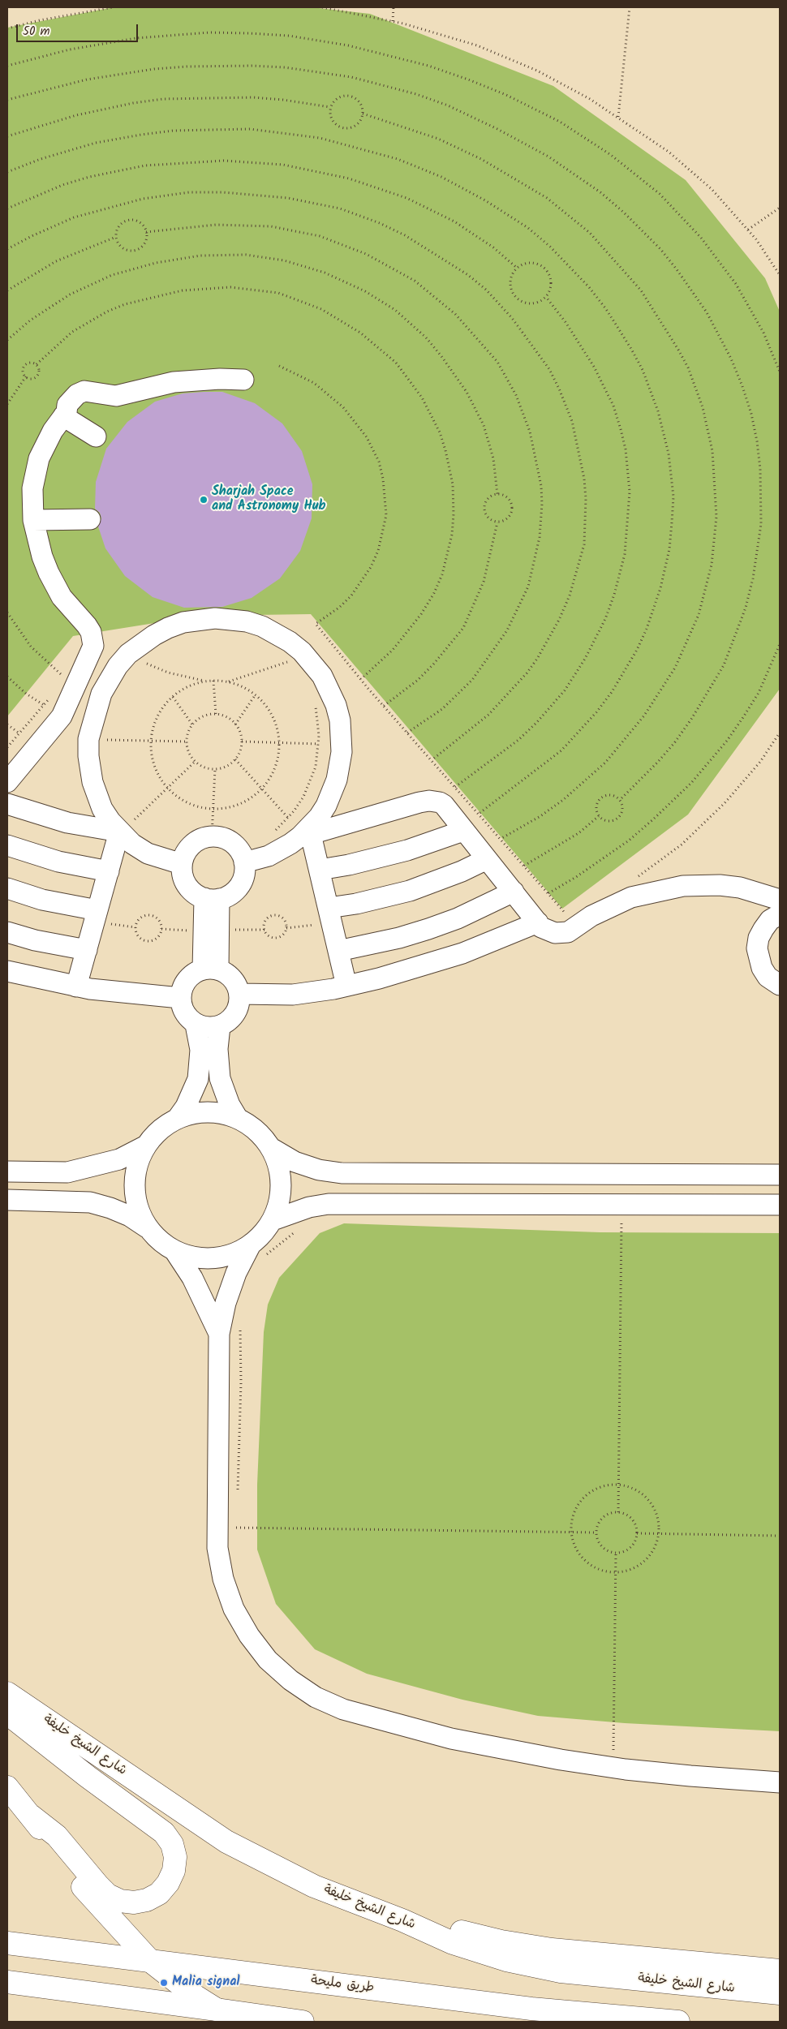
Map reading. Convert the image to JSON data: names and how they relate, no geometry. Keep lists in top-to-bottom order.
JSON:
{
  "streets": {
    "main road": ["شارع الشيخ خليفة", "طريق مليحة"]
  },
  "places": ["Sharjah Space and Astronomy Hub", "Malia signal"],
  "scale_bar": "50 m"
}
